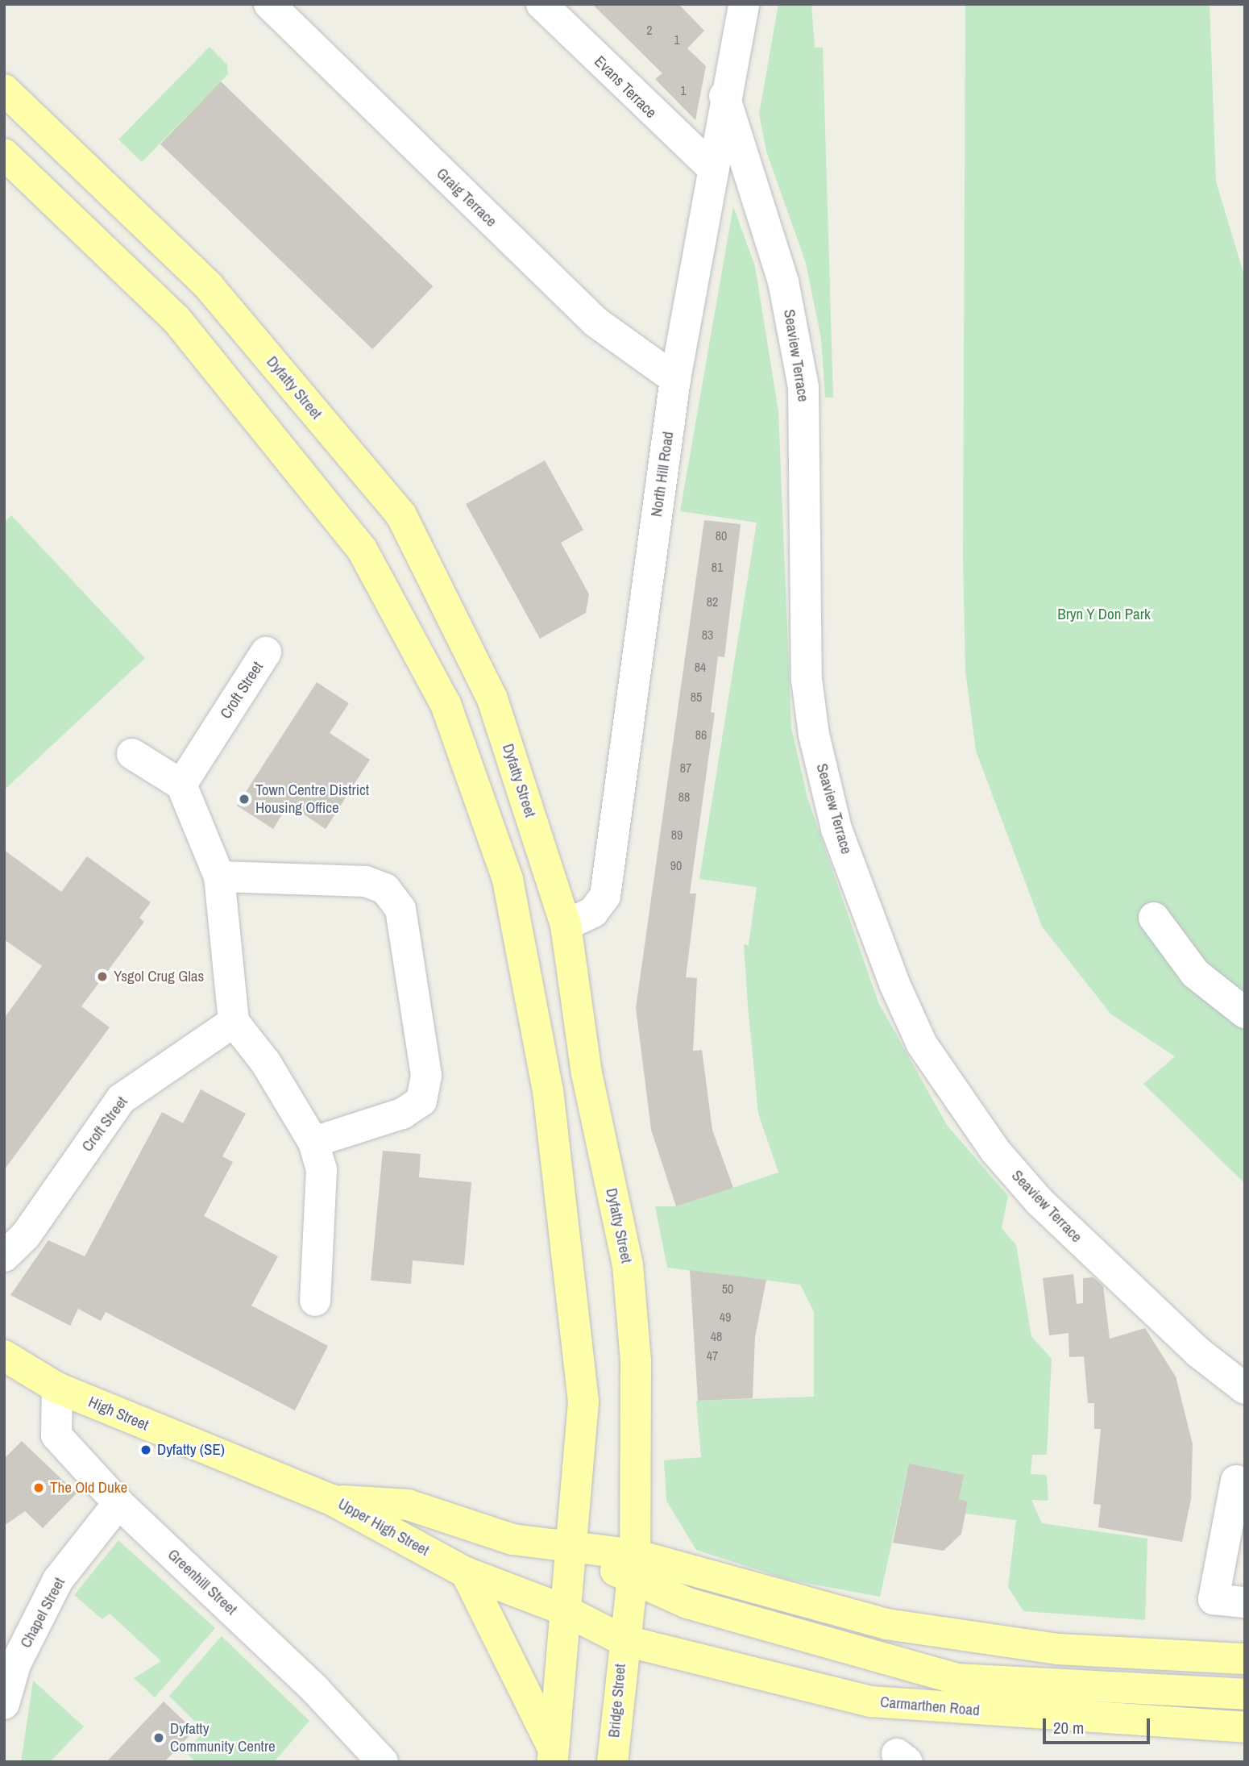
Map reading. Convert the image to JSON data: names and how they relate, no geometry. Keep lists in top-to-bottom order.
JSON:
{
  "streets": {
    "main road": [
      "Dyfatty Street",
      "High Street",
      "Upper High Street",
      "Bridge Street",
      "Carmarthen Road"
    ],
    "street": [
      "Evans Terrace",
      "Graig Terrace",
      "Seaview Terrace",
      "North Hill Road",
      "Croft Street",
      "Greenhill Street",
      "Chapel Street"
    ]
  },
  "crossings": [
    ["Evans Terrace", "North Hill Road"],
    ["Graig Terrace", "North Hill Road"],
    ["Seaview Terrace", "North Hill Road"],
    ["Dyfatty Street", "North Hill Road"],
    ["Dyfatty Street", "Upper High Street"],
    ["Dyfatty Street", "Bridge Street"],
    ["Dyfatty Street", "Carmarthen Road"],
    ["High Street", "Upper High Street"],
    ["High Street", "Greenhill Street"],
    ["Upper High Street", "Bridge Street"],
    ["Upper High Street", "Carmarthen Road"],
    ["Greenhill Street", "Chapel Street"],
    ["Bridge Street", "Carmarthen Road"]
  ],
  "parks": ["Bryn Y Don Park"],
  "places": [
    "Town Centre District Housing Office",
    "Ysgol Crug Glas",
    "Dyfatty (SE)",
    "The Old Duke",
    "Dyfatty Community Centre"
  ],
  "house_numbers": [
    "2",
    "1",
    "1",
    "80",
    "81",
    "82",
    "83",
    "84",
    "85",
    "86",
    "87",
    "88",
    "89",
    "90",
    "50",
    "49",
    "48",
    "47"
  ],
  "scale_bar": "20 m"
}
